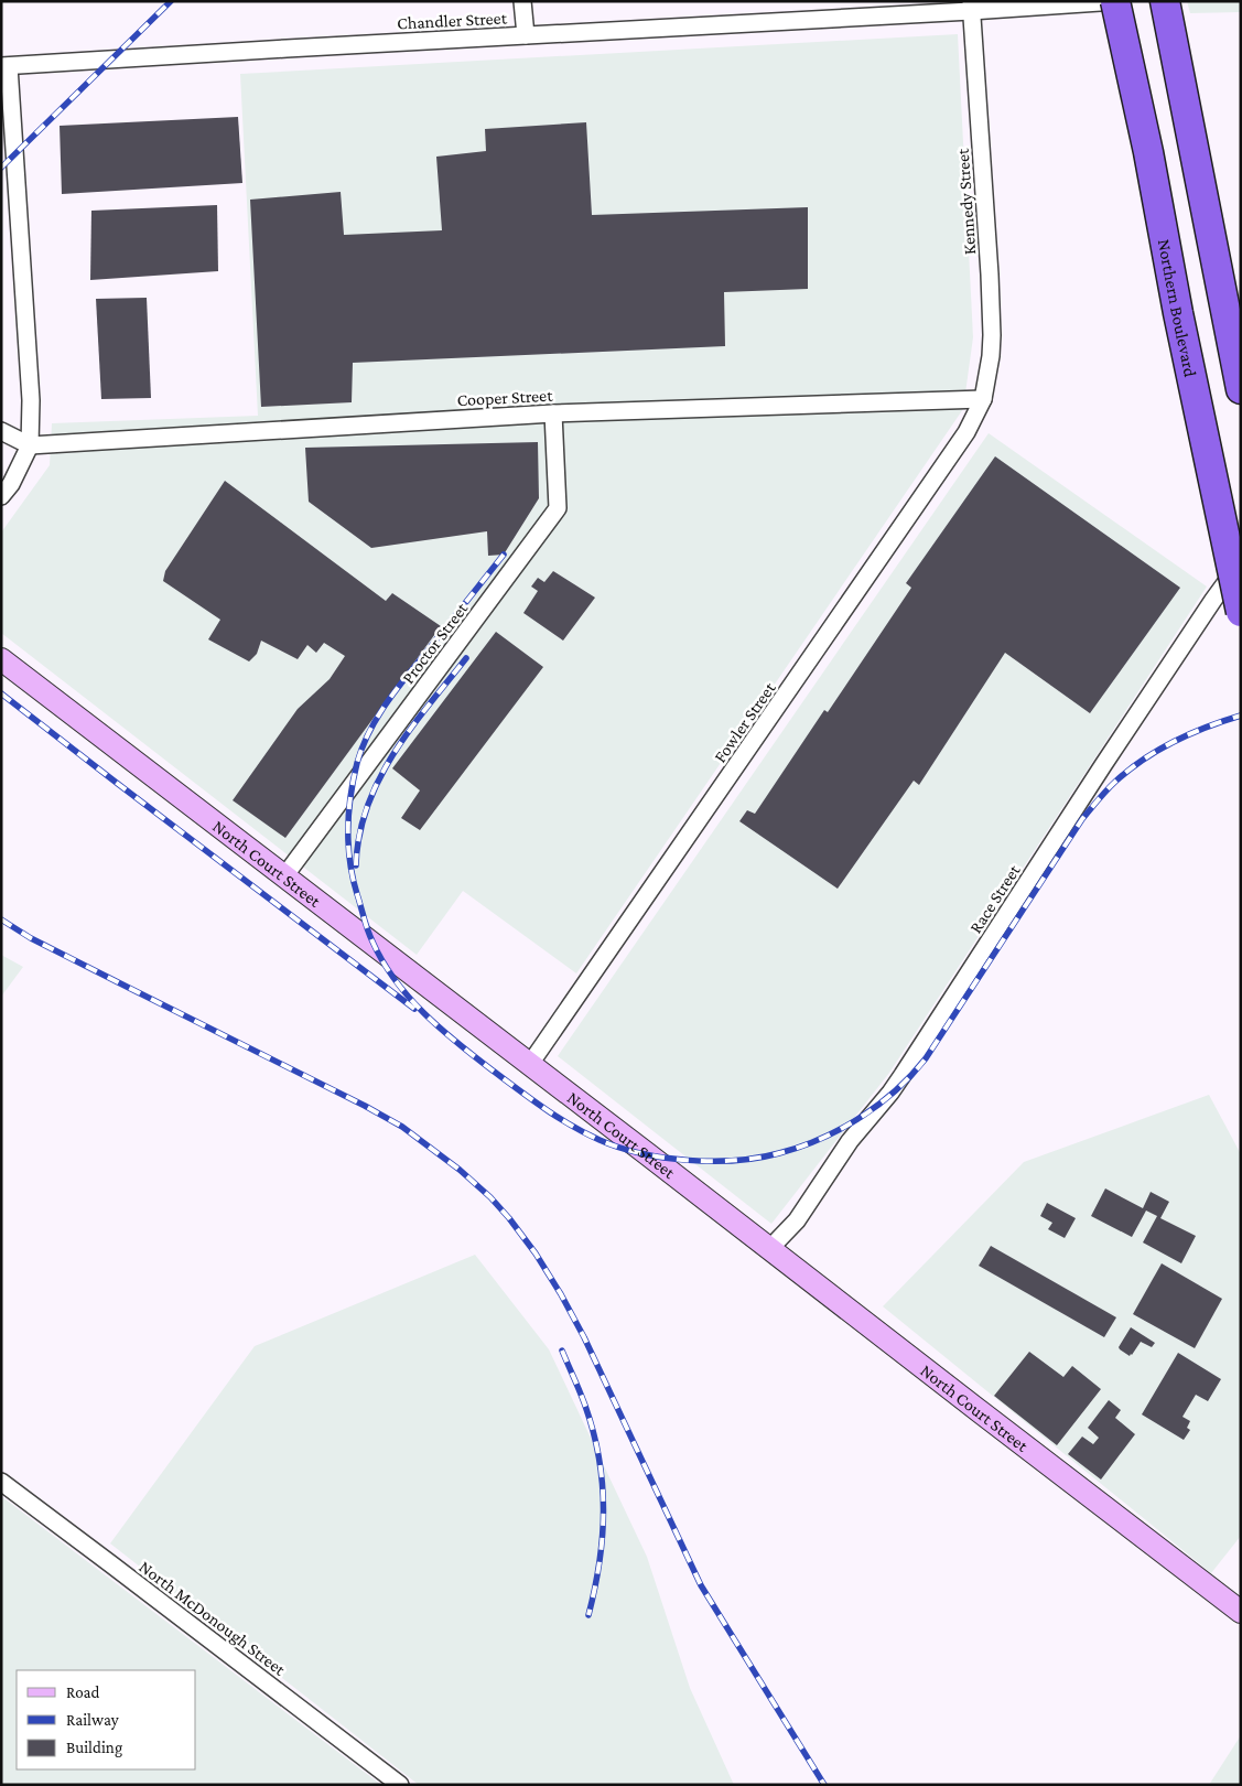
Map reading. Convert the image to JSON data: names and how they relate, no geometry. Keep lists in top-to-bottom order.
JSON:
{
  "streets": {
    "highway": ["Northern Boulevard"],
    "main road": ["North Court Street"],
    "street": [
      "Chandler Street",
      "Kennedy Street",
      "Cooper Street",
      "Proctor Street",
      "Fowler Street",
      "Race Street",
      "North McDonough Street"
    ]
  },
  "crossings": [
    ["Chandler Street", "Kennedy Street"],
    ["Chandler Street", "Northern Boulevard"],
    ["Kennedy Street", "Cooper Street"],
    ["Kennedy Street", "Fowler Street"],
    ["Cooper Street", "Proctor Street"],
    ["Cooper Street", "Fowler Street"],
    ["Proctor Street", "North Court Street"],
    ["Fowler Street", "North Court Street"],
    ["North Court Street", "Race Street"]
  ],
  "legend": ["Road", "Railway", "Building"]
}
